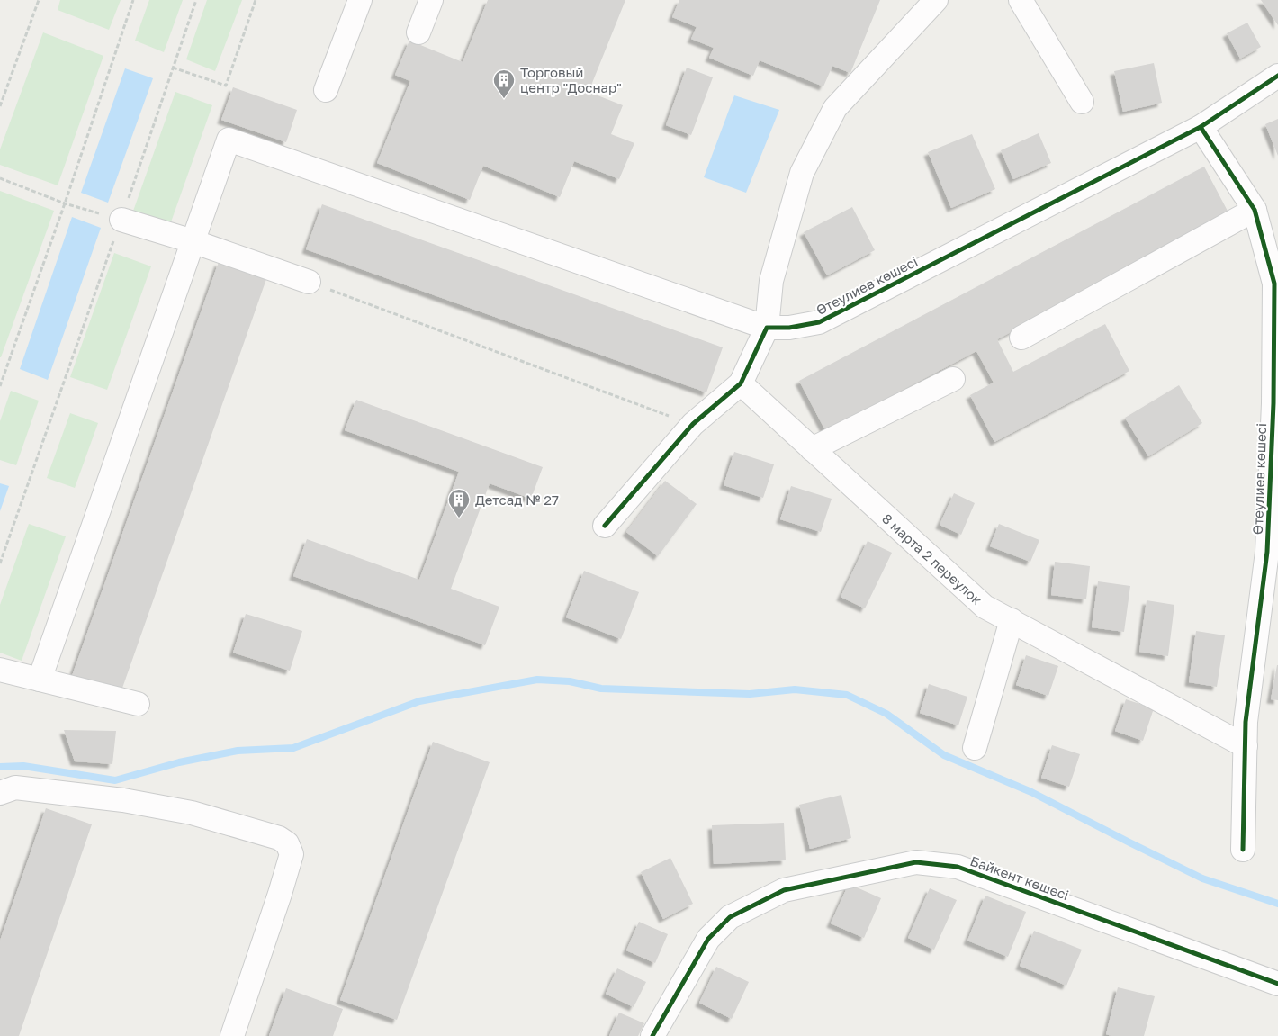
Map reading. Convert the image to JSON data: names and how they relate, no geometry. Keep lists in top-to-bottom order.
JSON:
{
  "streets": {
    "street": ["Өтеулиев көшесі", "8 марта 2 переулок", "Байкент көшесі"]
  },
  "crossings": [
    ["Өтеулиев көшесі", "8 марта 2 переулок"]
  ],
  "places": {
    "building": ["Торговый центр \"Доснар\"", "Детсад № 27"]
  }
}
